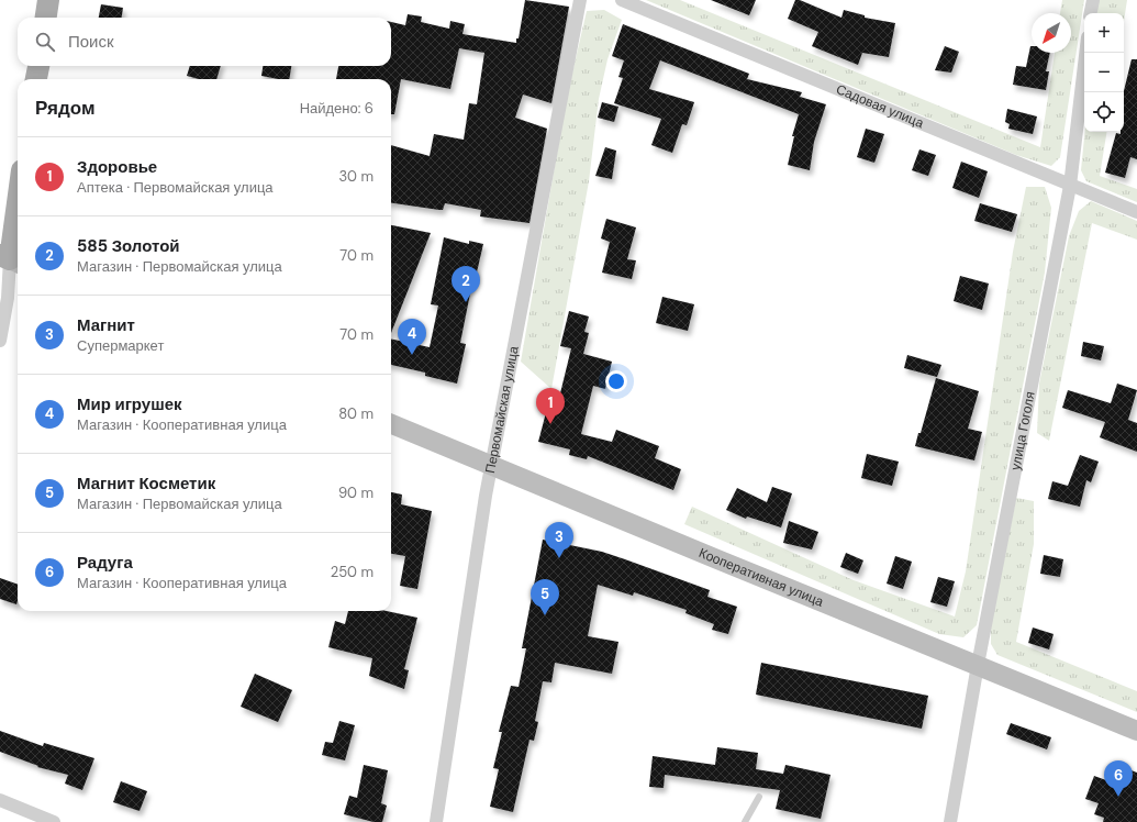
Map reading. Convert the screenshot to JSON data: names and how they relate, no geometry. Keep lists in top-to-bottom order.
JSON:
{
  "streets": {
    "street": [
      "Садовая улица",
      "Первомайская улица",
      "улица Гоголя",
      "Кооперативная улица"
    ]
  },
  "crossings": [
    ["Садовая улица", "улица Гоголя"],
    ["Первомайская улица", "Кооперативная улица"],
    ["улица Гоголя", "Кооперативная улица"]
  ],
  "north": "bottom left",
  "page": {
    "map_buttons": ["+", "−"],
    "search": "Поиск",
    "heading": ["Рядом", "Найдено: 6"],
    "list": [
      {
        "mark": "1",
        "name": "Здоровье",
        "note": "Аптека · Первомайская улица",
        "value": "30 m"
      },
      {
        "mark": "2",
        "name": "585 Золотой",
        "note": "Магазин · Первомайская улица",
        "value": "70 m"
      },
      {
        "mark": "3",
        "name": "Магнит",
        "note": "Супермаркет",
        "value": "70 m"
      },
      {
        "mark": "4",
        "name": "Мир игрушек",
        "note": "Магазин · Кооперативная улица",
        "value": "80 m"
      },
      {
        "mark": "5",
        "name": "Магнит Косметик",
        "note": "Магазин · Первомайская улица",
        "value": "90 m"
      },
      {
        "mark": "6",
        "name": "Радуга",
        "note": "Магазин · Кооперативная улица",
        "value": "250 m"
      }
    ],
    "pins": [
      "2",
      "4",
      "1",
      "3",
      "5",
      "6"
    ]
  }
}
